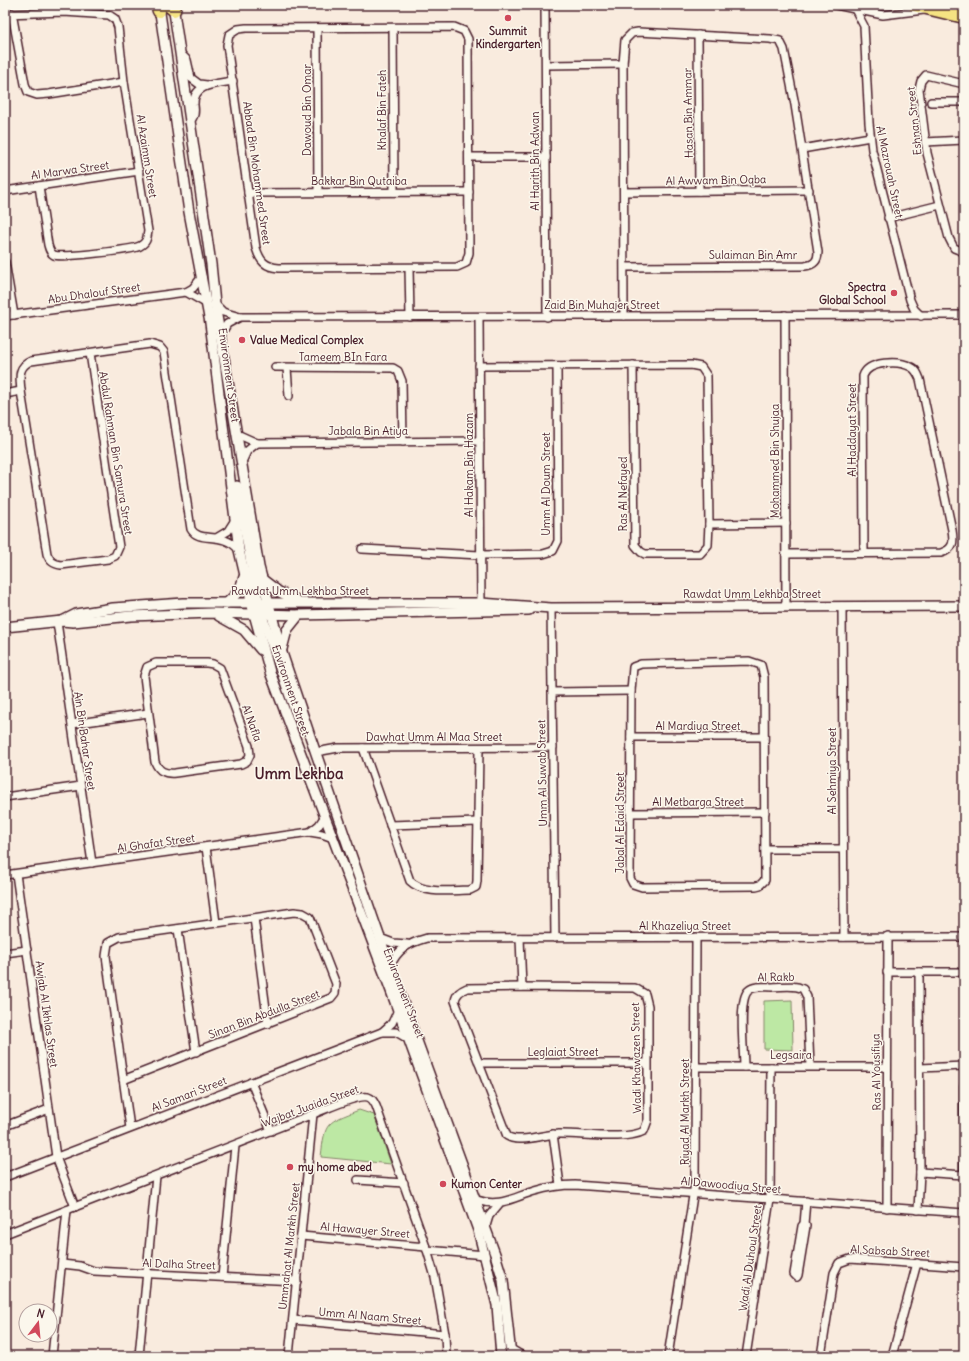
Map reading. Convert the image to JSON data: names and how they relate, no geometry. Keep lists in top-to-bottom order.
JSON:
{
  "streets": {
    "street": [
      "Dawoud Bin Omar",
      "Khalaf Bin Fateh",
      "Hasan Bin Ammar",
      "Eshnan Street",
      "Al Azaimm Street",
      "Al Harith Bin Adwan",
      "Al Marwa Street",
      "Al Mazrouah Street",
      "Abbad Bin Mohammed Street",
      "Al Awwam Bin Oqba",
      "Bakkar Bin Qutaiba",
      "Sulaiman Bin Amr",
      "Abu Dhalouf Street",
      "Zaid Bin Muhajer Street",
      "Tameem BIn Fara",
      "Environment Street",
      "Al Haddayat Street",
      "Jabala Bin Atiya",
      "Abdul Rahman Bin Samura Street",
      "Mohammed Bin Shujaa",
      "Al Hakam Bin Hazam",
      "Umm Al Doum Street",
      "Ras Al Nefayed",
      "Rawdat Umm Lekhba Street",
      "Al Nafla",
      "Al Mardiya Street",
      "Dawhat Umm Al Maa Street",
      "Ain Bin Bahar Street",
      "Al Sehmiya Street",
      "Umm Al Suwab Street",
      "Al Metbarga Street",
      "Jabal Al Edaid Street",
      "Al Ghafat Street",
      "Al Khazeliya Street",
      "Al Rakb",
      "Awjab Al Ikhlas Street",
      "Sinan Bin Abdulla Street",
      "Leglaiat Street",
      "Legsaira",
      "Wadi Khawazen Street",
      "Ras Al Yousifiya",
      "Al Samari Street",
      "Wajbat Juaida Street",
      "Riyad Al Markh Street",
      "Al Dawoodiya Street",
      "Al Hawayer Street",
      "Ummahat Al Markh Street",
      "Al Sabsab Street",
      "Wadi Al Duhoul Street",
      "Al Dalha Street",
      "Umm Al Naam Street"
    ]
  },
  "crossings": [
    ["Dawoud Bin Omar", "Abbad Bin Mohammed Street"],
    ["Dawoud Bin Omar", "Bakkar Bin Qutaiba"],
    ["Khalaf Bin Fateh", "Abbad Bin Mohammed Street"],
    ["Khalaf Bin Fateh", "Bakkar Bin Qutaiba"],
    ["Hasan Bin Ammar", "Al Awwam Bin Oqba"],
    ["Hasan Bin Ammar", "Sulaiman Bin Amr"],
    ["Al Azaimm Street", "Al Marwa Street"],
    ["Al Harith Bin Adwan", "Zaid Bin Muhajer Street"],
    ["Al Mazrouah Street", "Zaid Bin Muhajer Street"],
    ["Abbad Bin Mohammed Street", "Bakkar Bin Qutaiba"],
    ["Al Awwam Bin Oqba", "Sulaiman Bin Amr"],
    ["Sulaiman Bin Amr", "Zaid Bin Muhajer Street"],
    ["Zaid Bin Muhajer Street", "Environment Street"],
    ["Zaid Bin Muhajer Street", "Mohammed Bin Shujaa"],
    ["Zaid Bin Muhajer Street", "Al Hakam Bin Hazam"],
    ["Tameem BIn Fara", "Jabala Bin Atiya"],
    ["Environment Street", "Jabala Bin Atiya"],
    ["Environment Street", "Abdul Rahman Bin Samura Street"],
    ["Environment Street", "Rawdat Umm Lekhba Street"],
    ["Environment Street", "Dawhat Umm Al Maa Street"],
    ["Environment Street", "Al Ghafat Street"],
    ["Environment Street", "Al Khazeliya Street"],
    ["Environment Street", "Al Samari Street"],
    ["Environment Street", "Al Dawoodiya Street"],
    ["Environment Street", "Al Hawayer Street"],
    ["Al Haddayat Street", "Mohammed Bin Shujaa"],
    ["Jabala Bin Atiya", "Al Hakam Bin Hazam"],
    ["Mohammed Bin Shujaa", "Rawdat Umm Lekhba Street"],
    ["Al Hakam Bin Hazam", "Umm Al Doum Street"],
    ["Al Hakam Bin Hazam", "Ras Al Nefayed"],
    ["Al Hakam Bin Hazam", "Rawdat Umm Lekhba Street"],
    ["Umm Al Doum Street", "Ras Al Nefayed"],
    ["Rawdat Umm Lekhba Street", "Ain Bin Bahar Street"],
    ["Rawdat Umm Lekhba Street", "Al Sehmiya Street"],
    ["Rawdat Umm Lekhba Street", "Umm Al Suwab Street"],
    ["Al Mardiya Street", "Jabal Al Edaid Street"],
    ["Dawhat Umm Al Maa Street", "Umm Al Suwab Street"],
    ["Ain Bin Bahar Street", "Al Ghafat Street"],
    ["Al Sehmiya Street", "Al Khazeliya Street"],
    ["Umm Al Suwab Street", "Al Khazeliya Street"],
    ["Al Metbarga Street", "Jabal Al Edaid Street"],
    ["Al Ghafat Street", "Awjab Al Ikhlas Street"],
    ["Al Khazeliya Street", "Ras Al Yousifiya"],
    ["Al Khazeliya Street", "Riyad Al Markh Street"],
    ["Al Rakb", "Legsaira"],
    ["Awjab Al Ikhlas Street", "Al Samari Street"],
    ["Awjab Al Ikhlas Street", "Wajbat Juaida Street"],
    ["Sinan Bin Abdulla Street", "Al Samari Street"],
    ["Leglaiat Street", "Wadi Khawazen Street"],
    ["Legsaira", "Ras Al Yousifiya"],
    ["Legsaira", "Riyad Al Markh Street"],
    ["Legsaira", "Wadi Al Duhoul Street"],
    ["Ras Al Yousifiya", "Al Dawoodiya Street"],
    ["Wajbat Juaida Street", "Al Hawayer Street"],
    ["Wajbat Juaida Street", "Ummahat Al Markh Street"],
    ["Wajbat Juaida Street", "Umm Al Naam Street"],
    ["Riyad Al Markh Street", "Al Dawoodiya Street"],
    ["Al Dawoodiya Street", "Wadi Al Duhoul Street"],
    ["Al Hawayer Street", "Ummahat Al Markh Street"],
    ["Ummahat Al Markh Street", "Al Dalha Street"],
    ["Ummahat Al Markh Street", "Umm Al Naam Street"]
  ],
  "districts": ["Umm Lekhba"],
  "places": [
    "Summit Kindergarten",
    "Spectra Global School",
    "Value Medical Complex",
    "my home abed",
    "Kumon Center"
  ],
  "north": "top"
}
